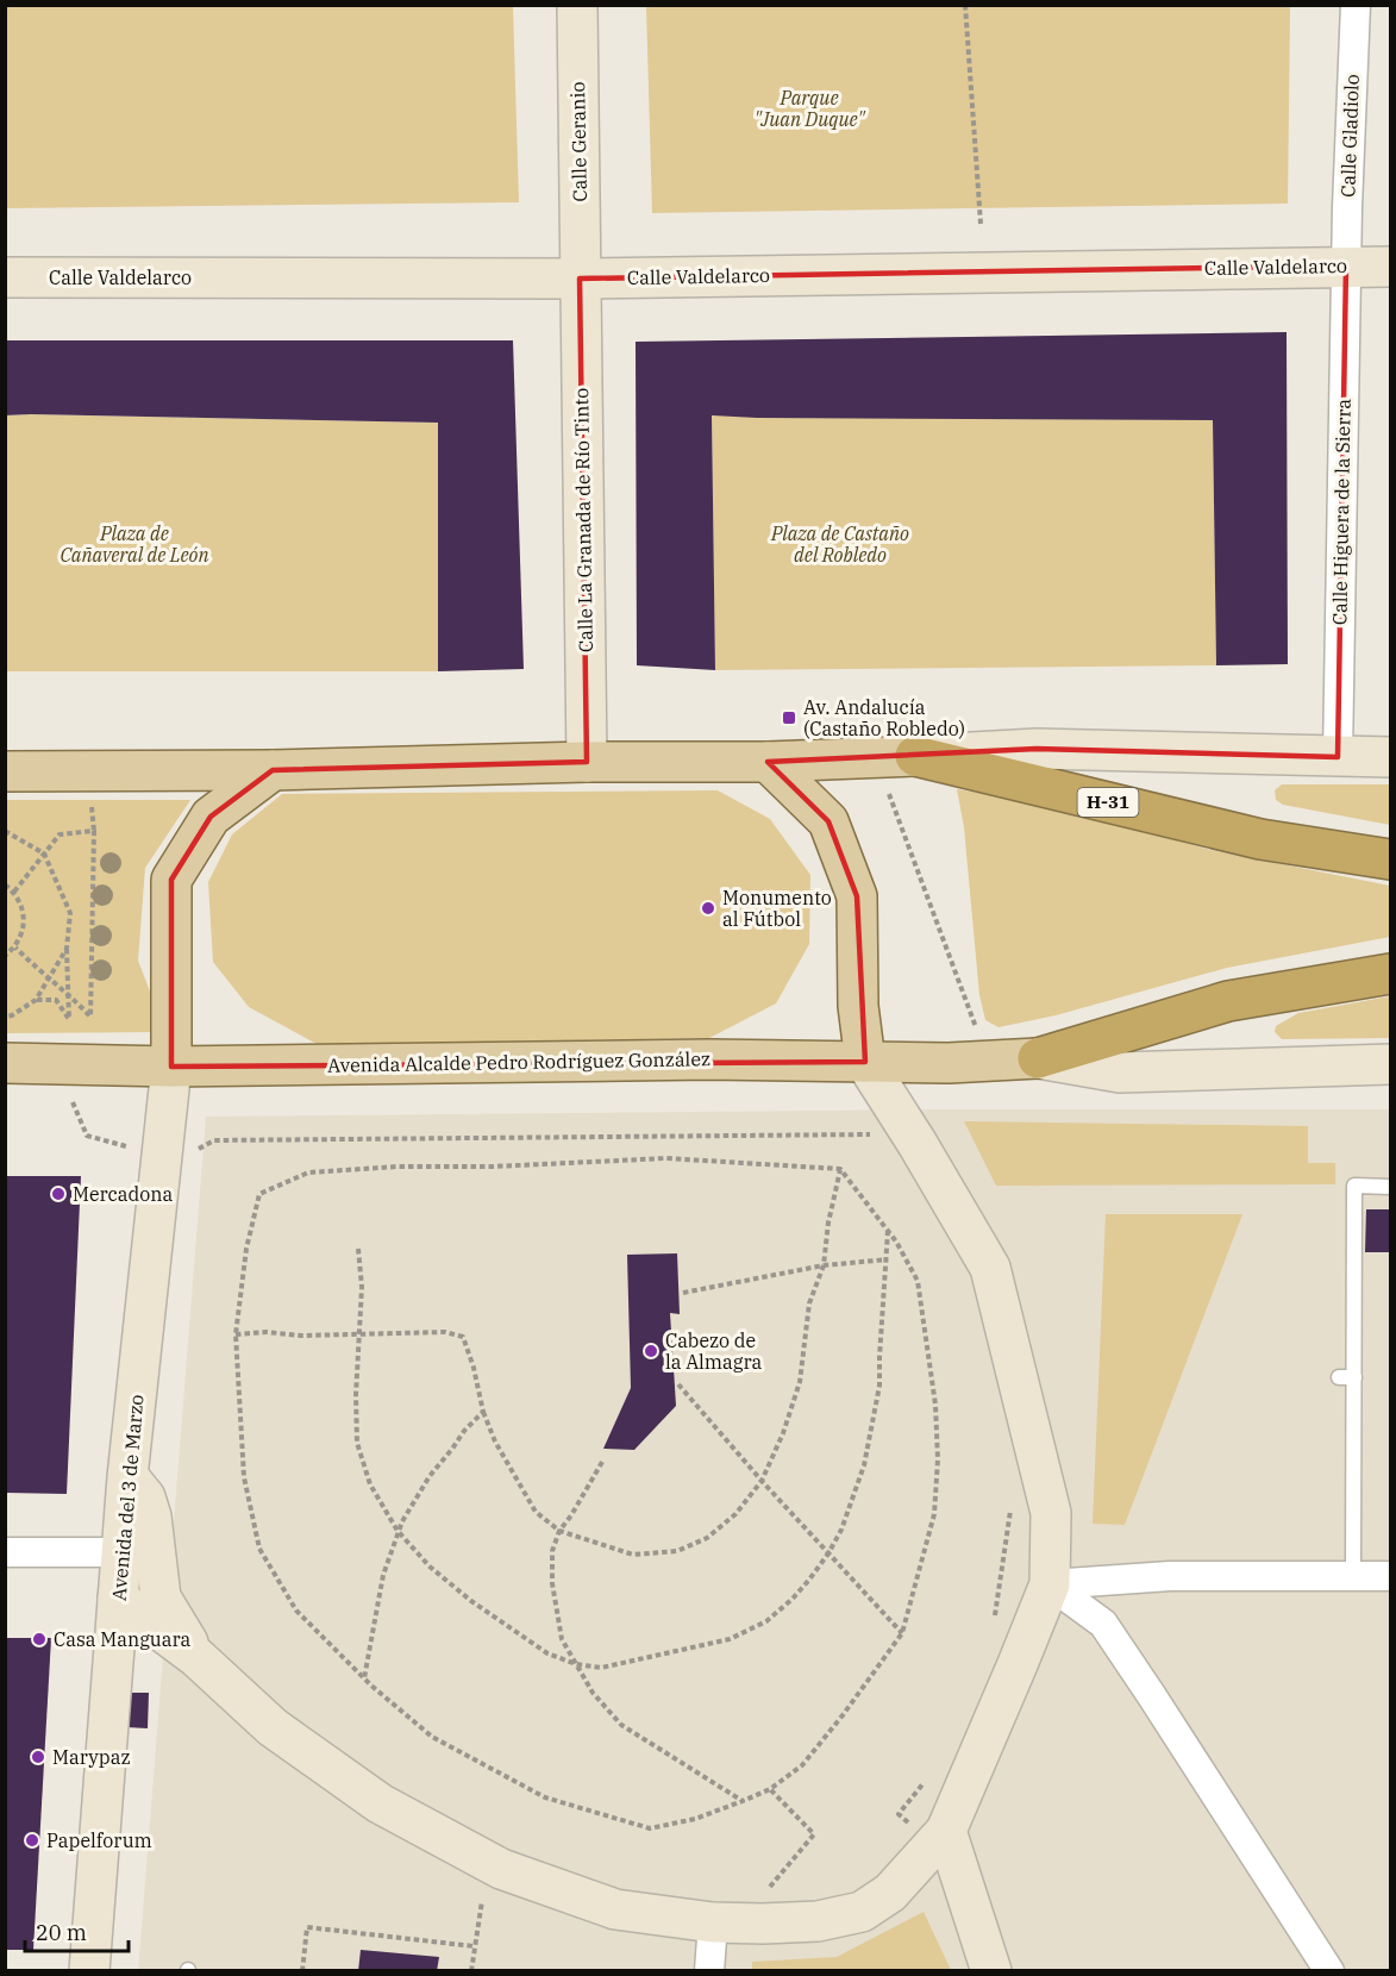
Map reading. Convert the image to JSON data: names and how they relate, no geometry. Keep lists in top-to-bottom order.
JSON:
{
  "streets": {
    "highway": ["H-31"],
    "main road": ["Avenida Alcalde Pedro Rodríguez González"],
    "street": [
      "Calle Gladiolo",
      "Calle Geranio",
      "Calle Valdelarco",
      "Calle Higuera de la Sierra",
      "Calle La Granada de Río Tinto",
      "Avenida del 3 de Marzo"
    ]
  },
  "crossings": [
    ["Calle Gladiolo", "Calle Valdelarco"],
    ["Calle Gladiolo", "Calle Higuera de la Sierra"],
    ["Calle Geranio", "Calle Valdelarco"],
    ["Calle Geranio", "Calle La Granada de Río Tinto"],
    ["Calle Valdelarco", "Calle Higuera de la Sierra"],
    ["Calle Valdelarco", "Calle La Granada de Río Tinto"],
    ["Avenida Alcalde Pedro Rodríguez González", "Avenida del 3 de Marzo"]
  ],
  "parks": ["Parque \"Juan Duque\"", "Plaza de Cañaveral de León", "Plaza de Castaño del Robledo"],
  "places": {
    "transit": ["Av. Andalucía (Castaño Robledo)"],
    "other": [
      "Monumento al Fútbol",
      "Mercadona",
      "Cabezo de la Almagra",
      "Casa Manguara",
      "Marypaz",
      "Papelforum"
    ]
  },
  "scale_bar": "20 m"
}
